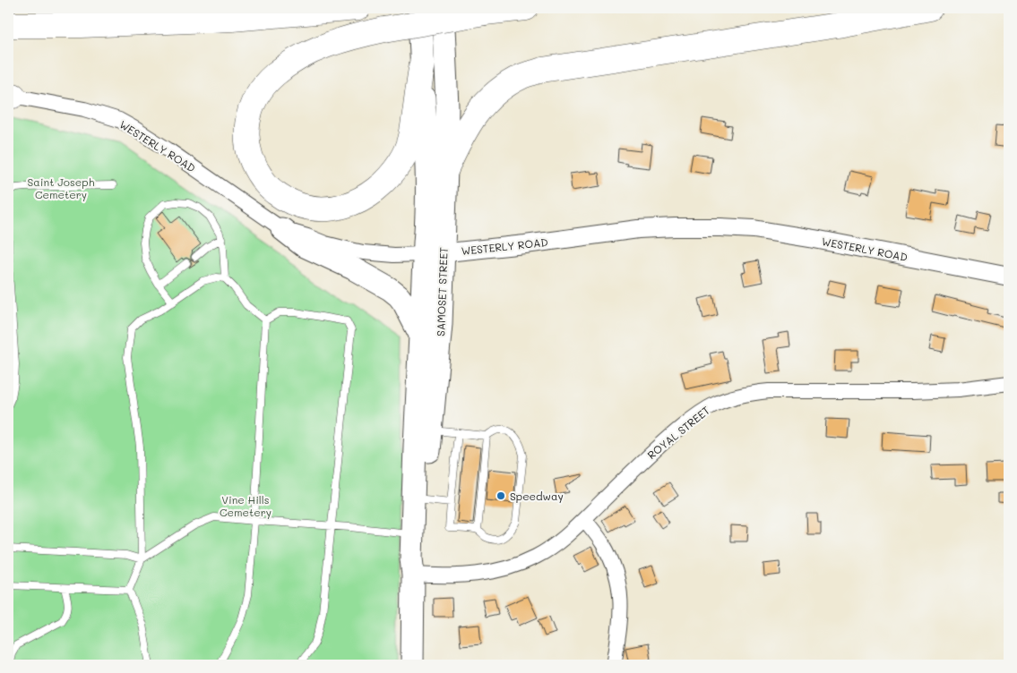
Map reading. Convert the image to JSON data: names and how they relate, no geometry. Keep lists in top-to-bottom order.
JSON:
{
  "streets": {
    "highway": ["SAMOSET STREET"],
    "street": ["WESTERLY ROAD", "ROYAL STREET"]
  },
  "crossings": [
    ["WESTERLY ROAD", "SAMOSET STREET"],
    ["SAMOSET STREET", "ROYAL STREET"]
  ],
  "parks": ["Saint Joseph Cemetery", "Vine Hills Cemetery"],
  "places": ["Speedway"]
}
